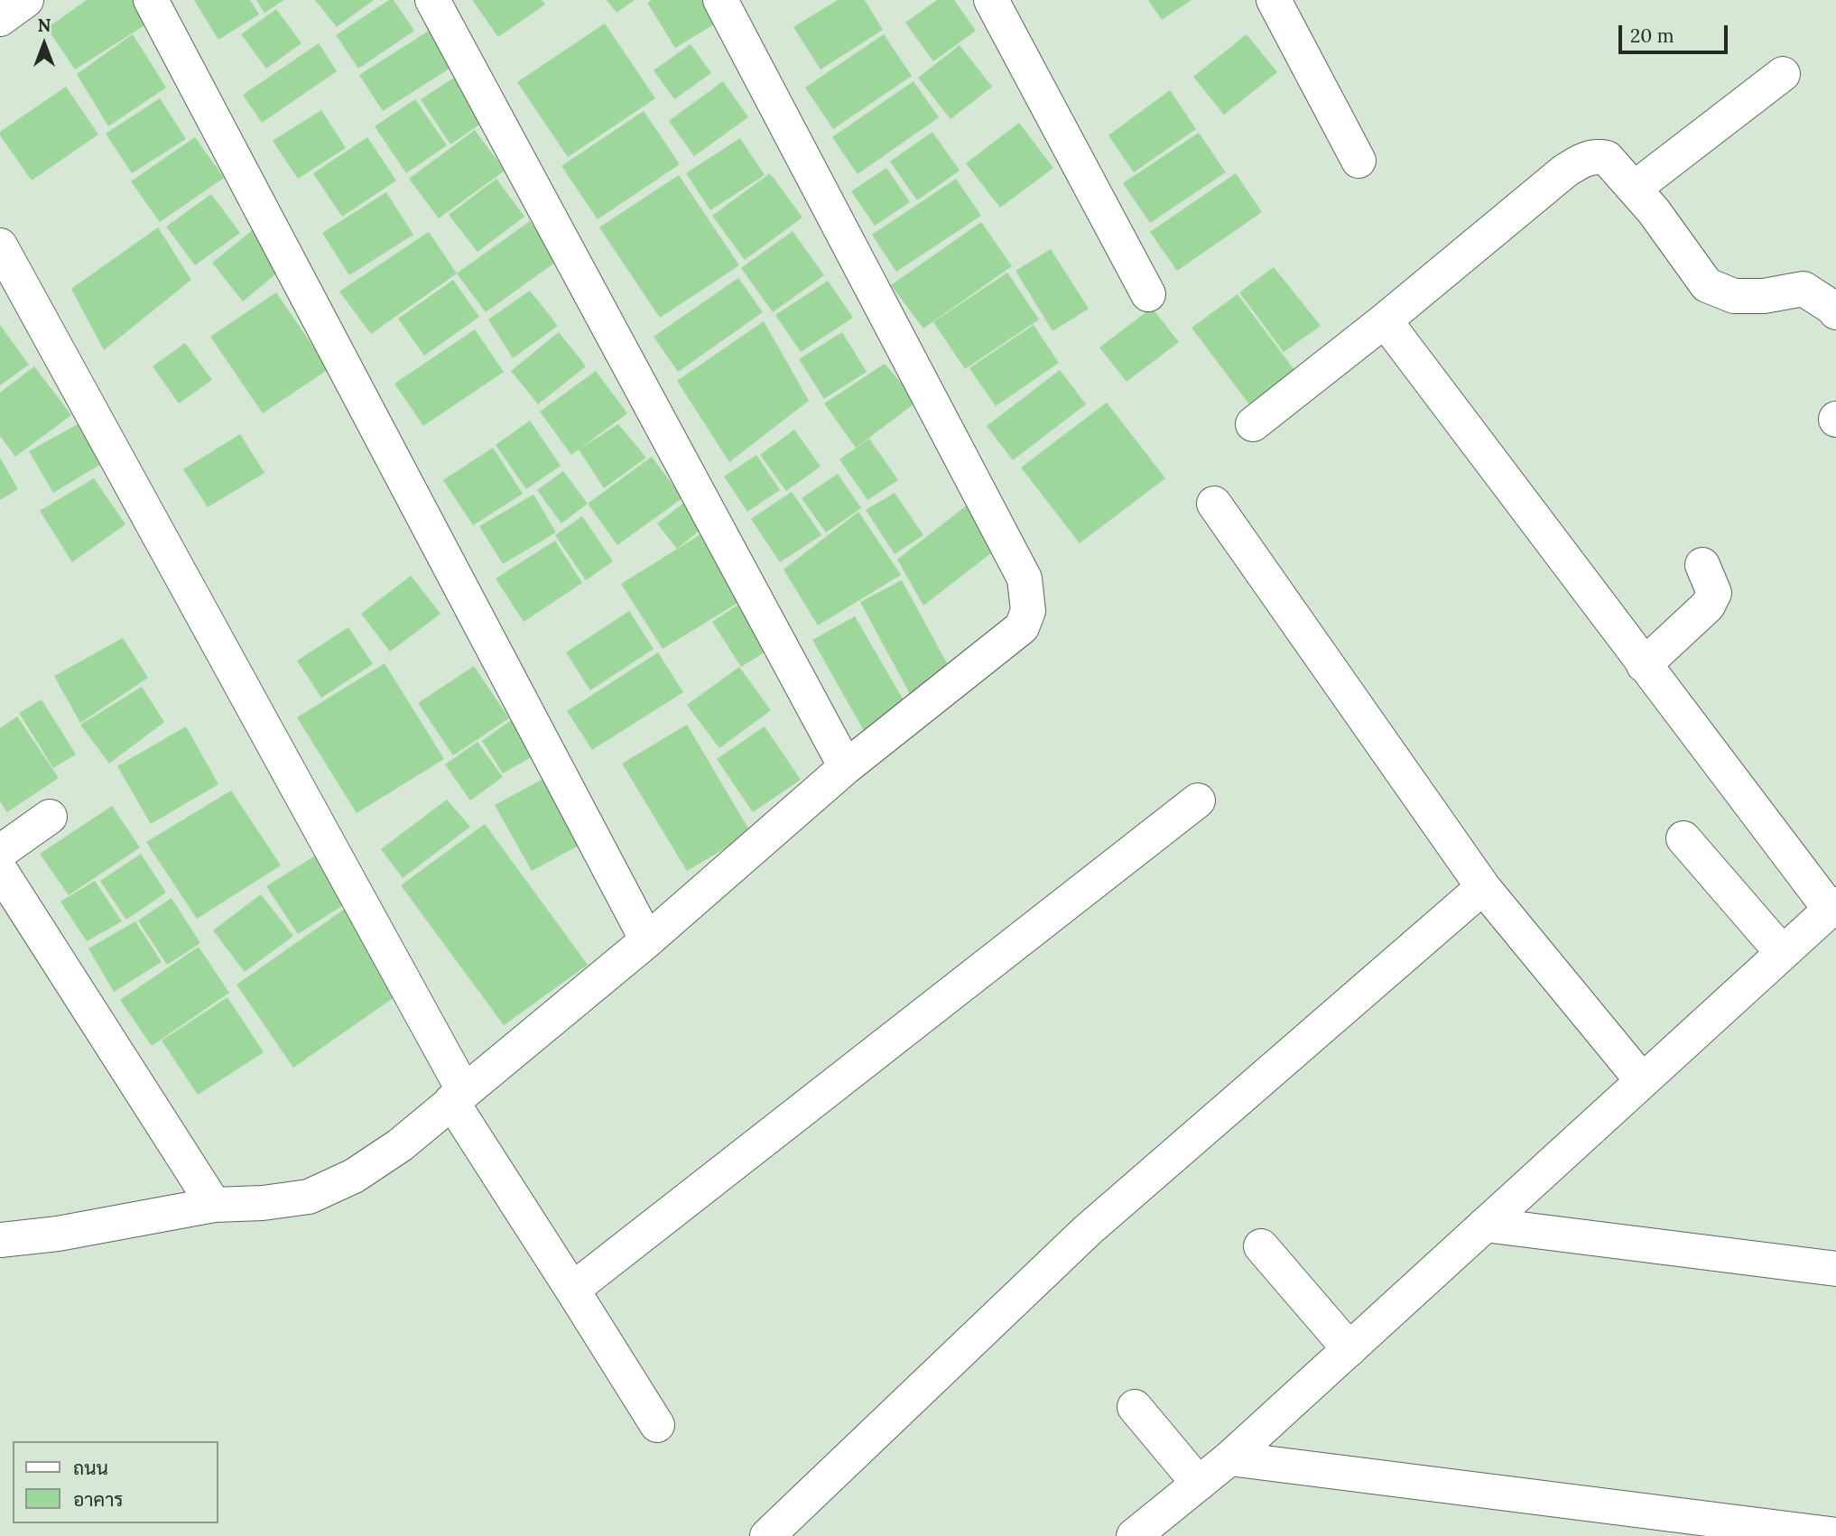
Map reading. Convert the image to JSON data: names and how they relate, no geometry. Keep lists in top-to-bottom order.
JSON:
{
  "legend": ["ถนน", "อาคาร"],
  "scale_bar": "20 m",
  "north": "top"
}
